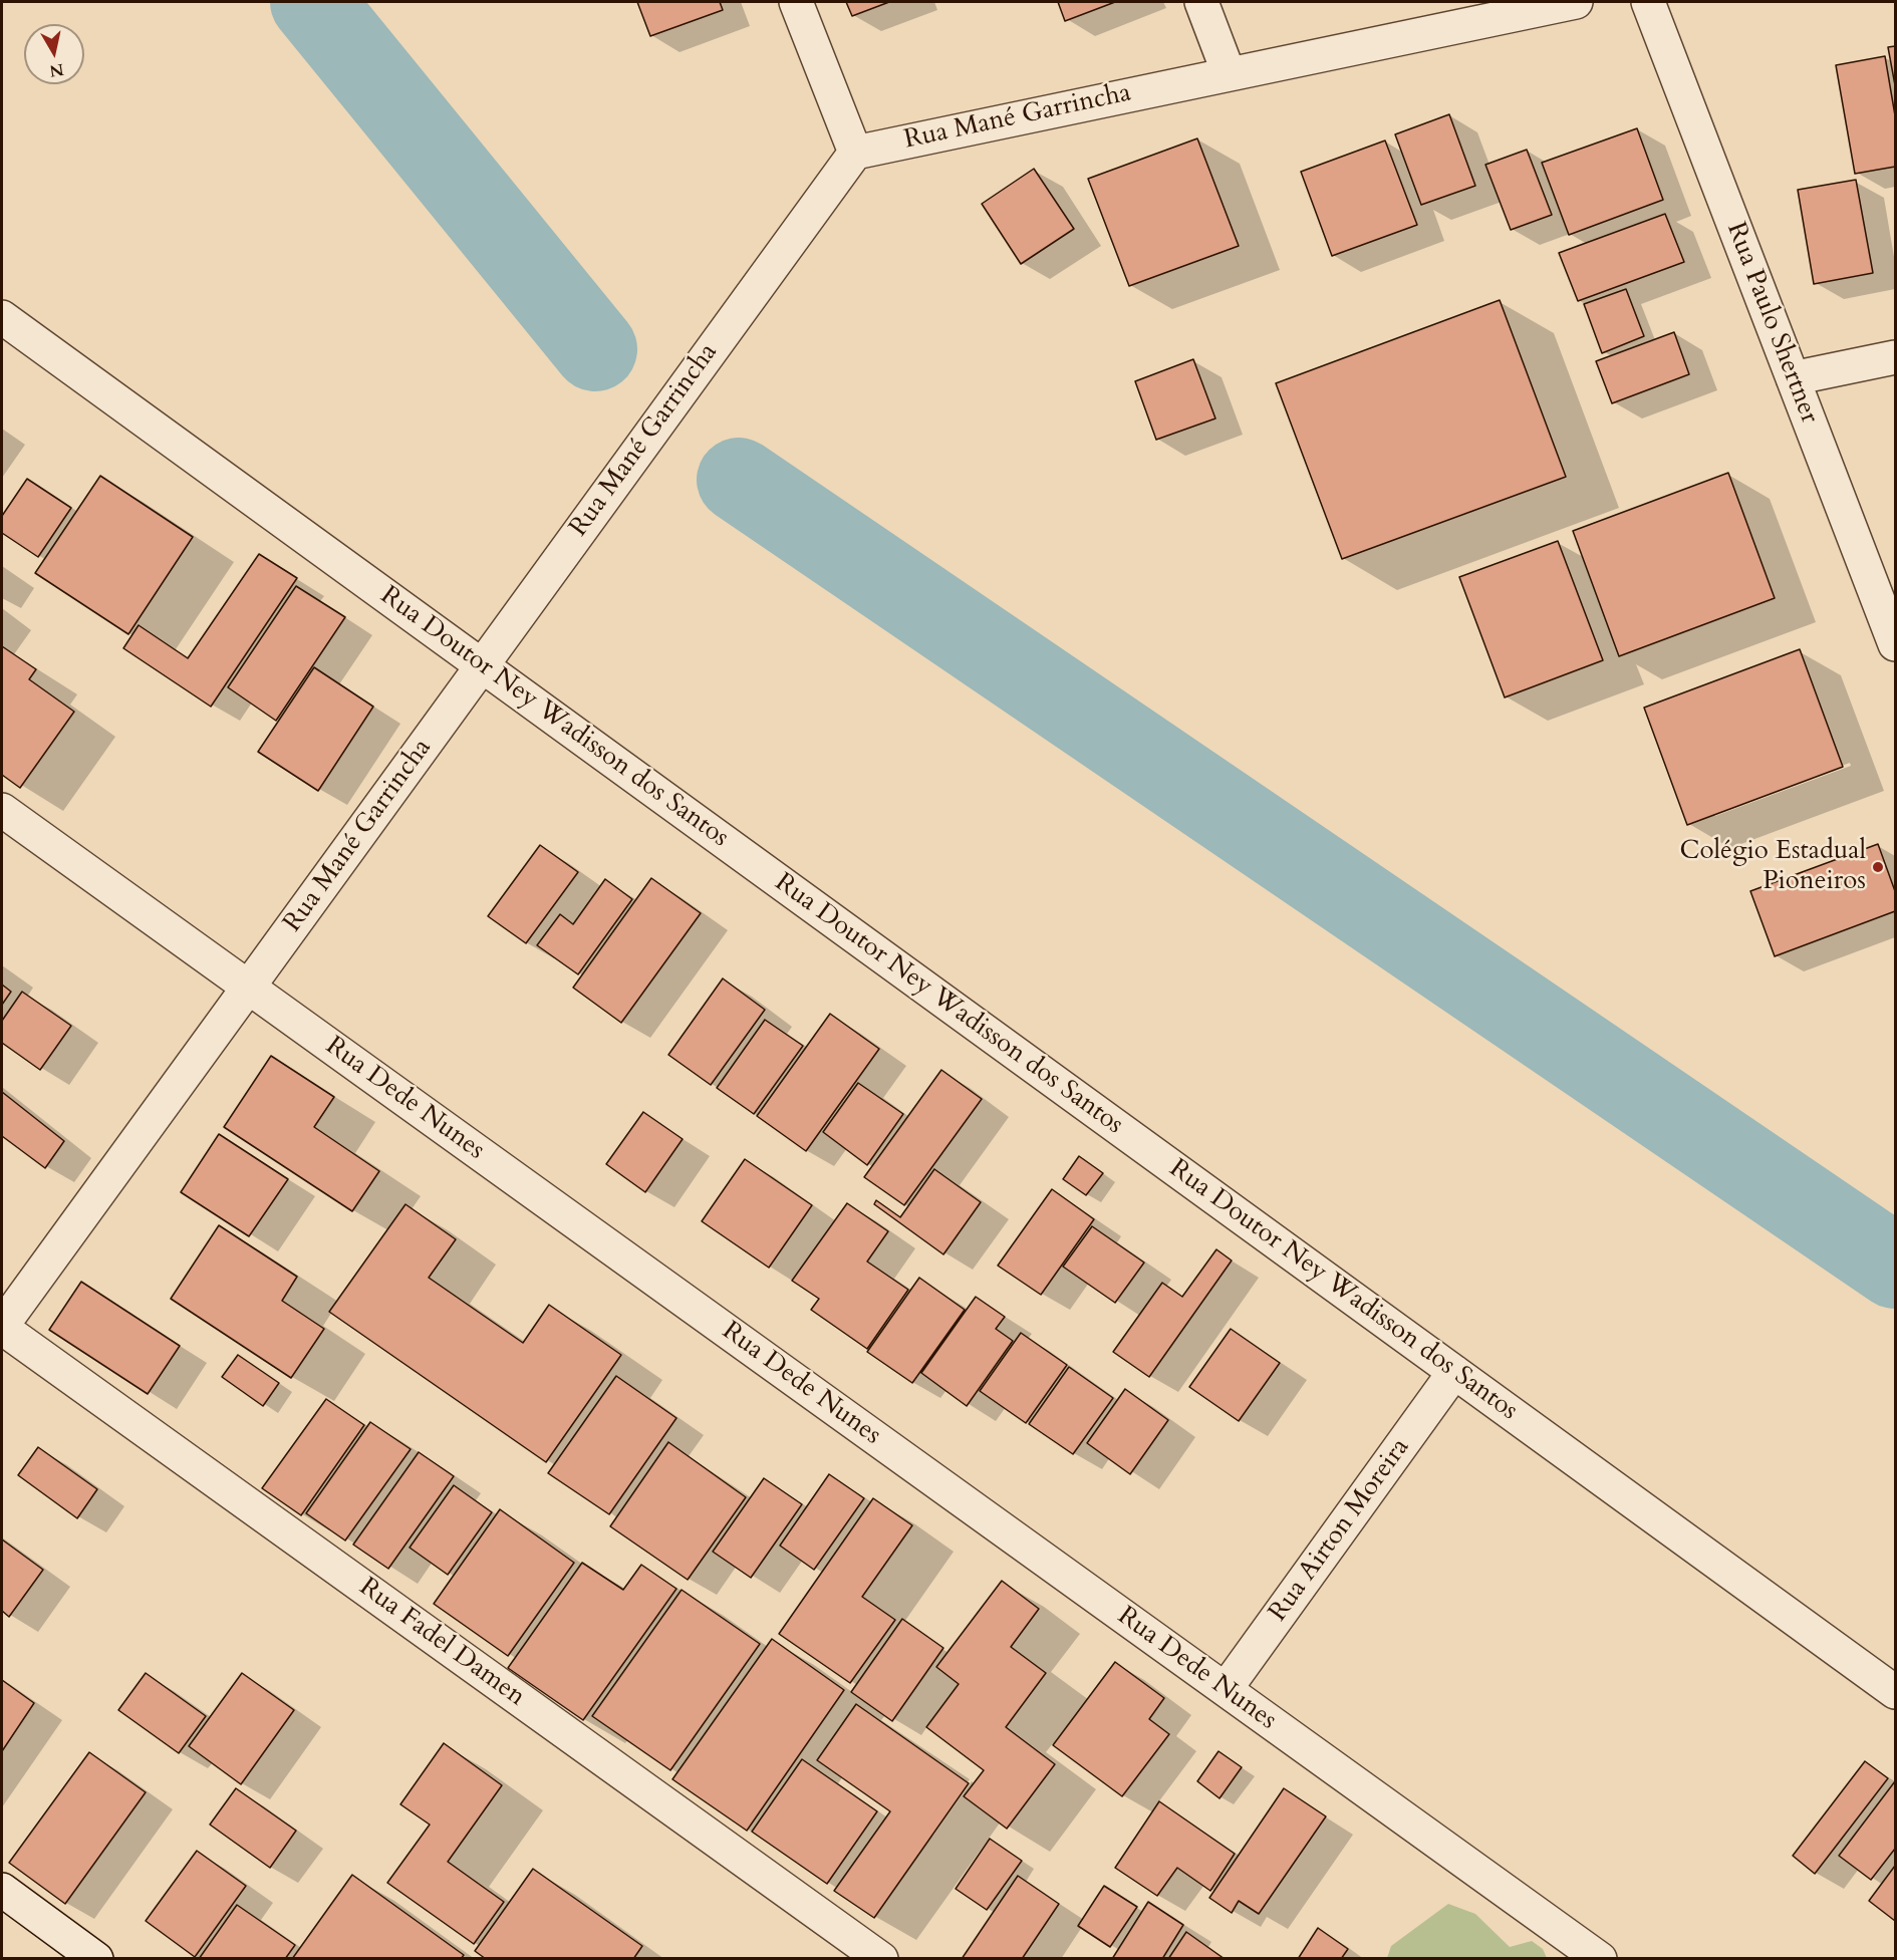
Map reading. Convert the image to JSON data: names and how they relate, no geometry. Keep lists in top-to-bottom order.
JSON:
{
  "streets": {
    "street": [
      "Rua Mané Garrincha",
      "Rua Paulo Shertner",
      "Rua Doutor Ney Wadisson dos Santos",
      "Rua Dede Nunes",
      "Rua Airton Moreira",
      "Rua Fadel Damen"
    ]
  },
  "crossings": [
    ["Rua Mané Garrincha", "Rua Doutor Ney Wadisson dos Santos"],
    ["Rua Mané Garrincha", "Rua Dede Nunes"],
    ["Rua Mané Garrincha", "Rua Fadel Damen"],
    ["Rua Doutor Ney Wadisson dos Santos", "Rua Airton Moreira"],
    ["Rua Dede Nunes", "Rua Airton Moreira"]
  ],
  "places": ["Colégio Estadual Pioneiros"],
  "north": "bottom"
}
